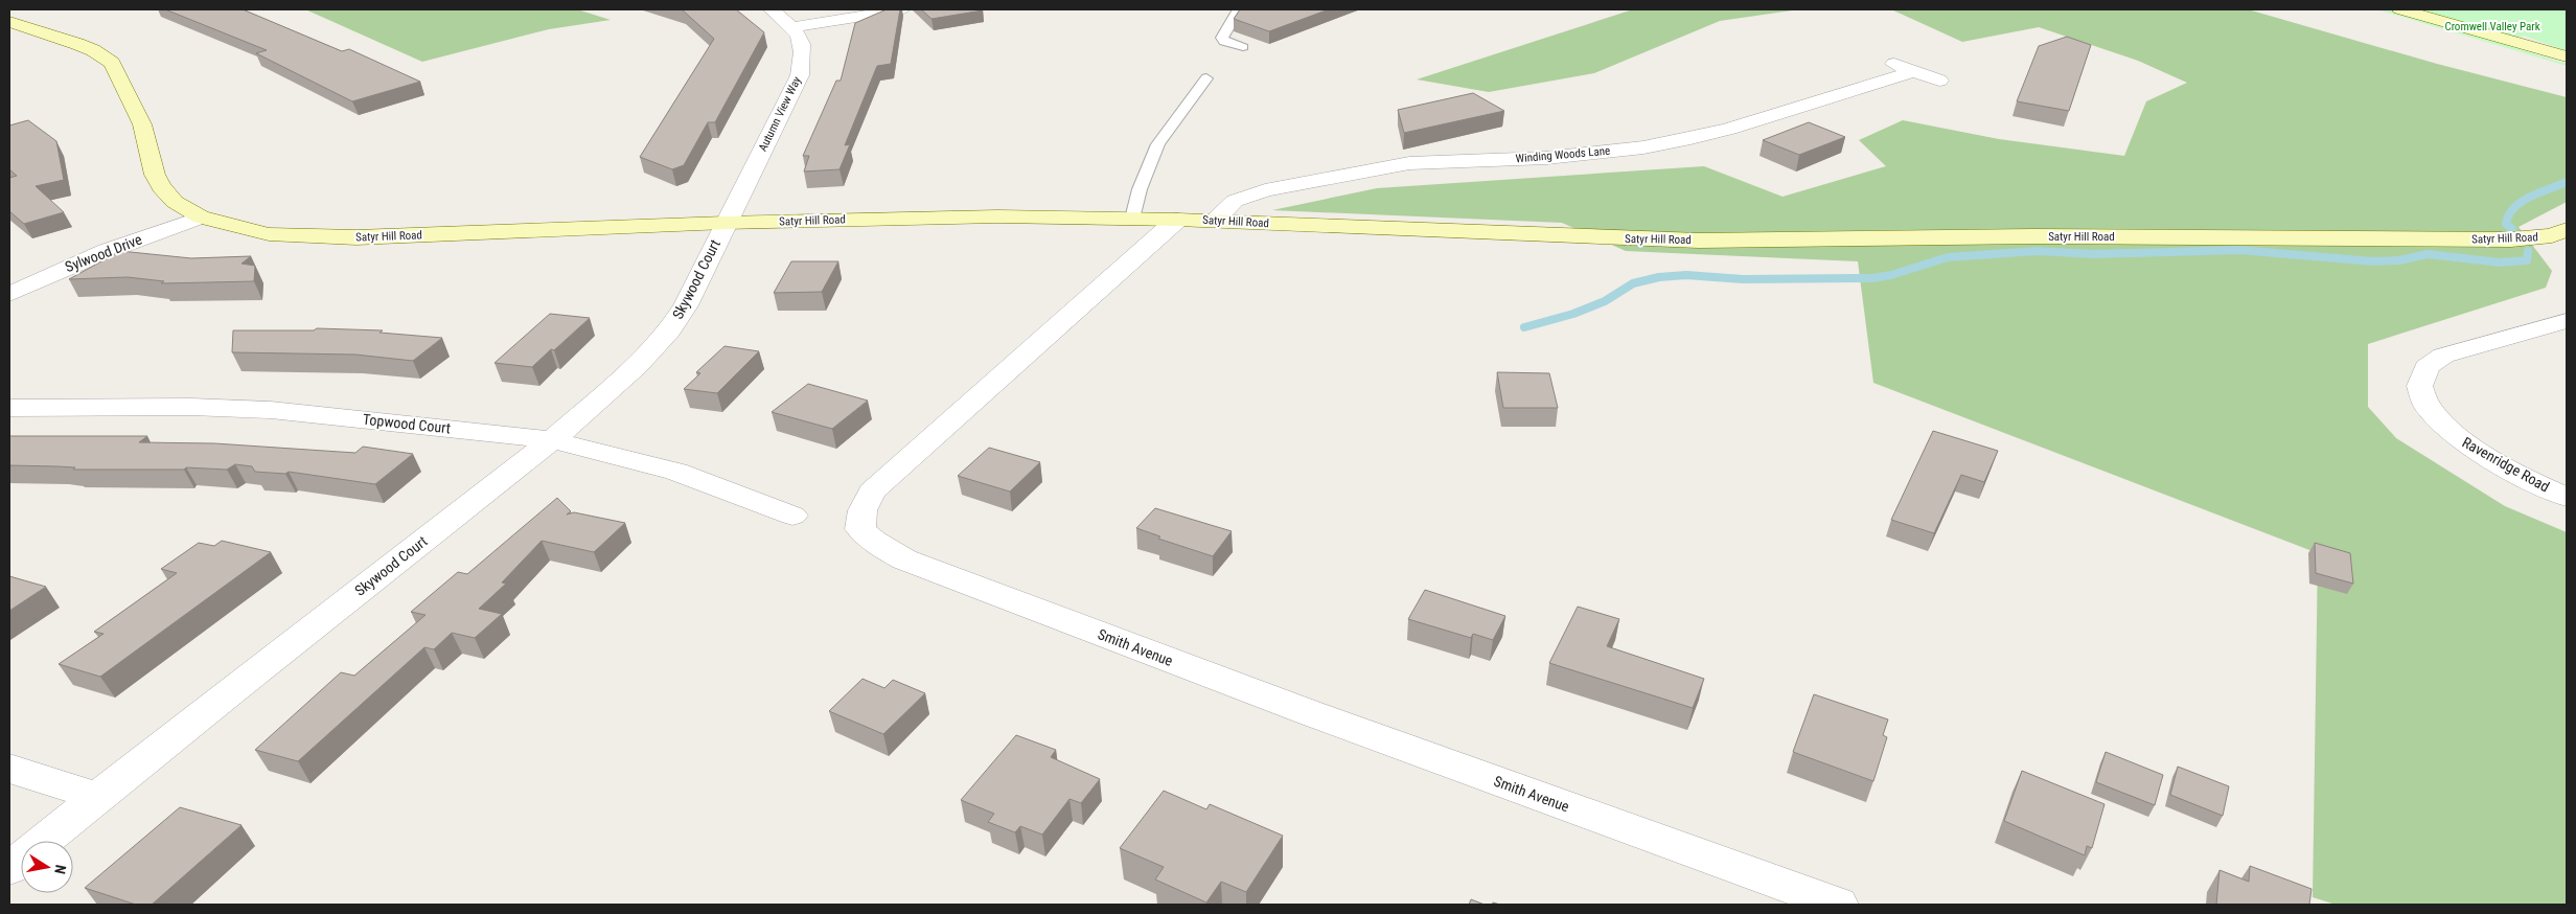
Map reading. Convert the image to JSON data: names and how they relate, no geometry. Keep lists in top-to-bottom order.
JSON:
{
  "streets": {
    "street": [
      "Autumn View Way",
      "Winding Woods Lane",
      "Satyr Hill Road",
      "Sylwood Drive",
      "Skywood Court",
      "Topwood Court",
      "Ravenridge Road",
      "Smith Avenue"
    ]
  },
  "crossings": [
    ["Autumn View Way", "Satyr Hill Road"],
    ["Autumn View Way", "Skywood Court"],
    ["Winding Woods Lane", "Satyr Hill Road"],
    ["Satyr Hill Road", "Sylwood Drive"],
    ["Satyr Hill Road", "Skywood Court"],
    ["Satyr Hill Road", "Smith Avenue"],
    ["Skywood Court", "Topwood Court"]
  ],
  "parks": ["Cromwell Valley Park"],
  "north": "right"
}
